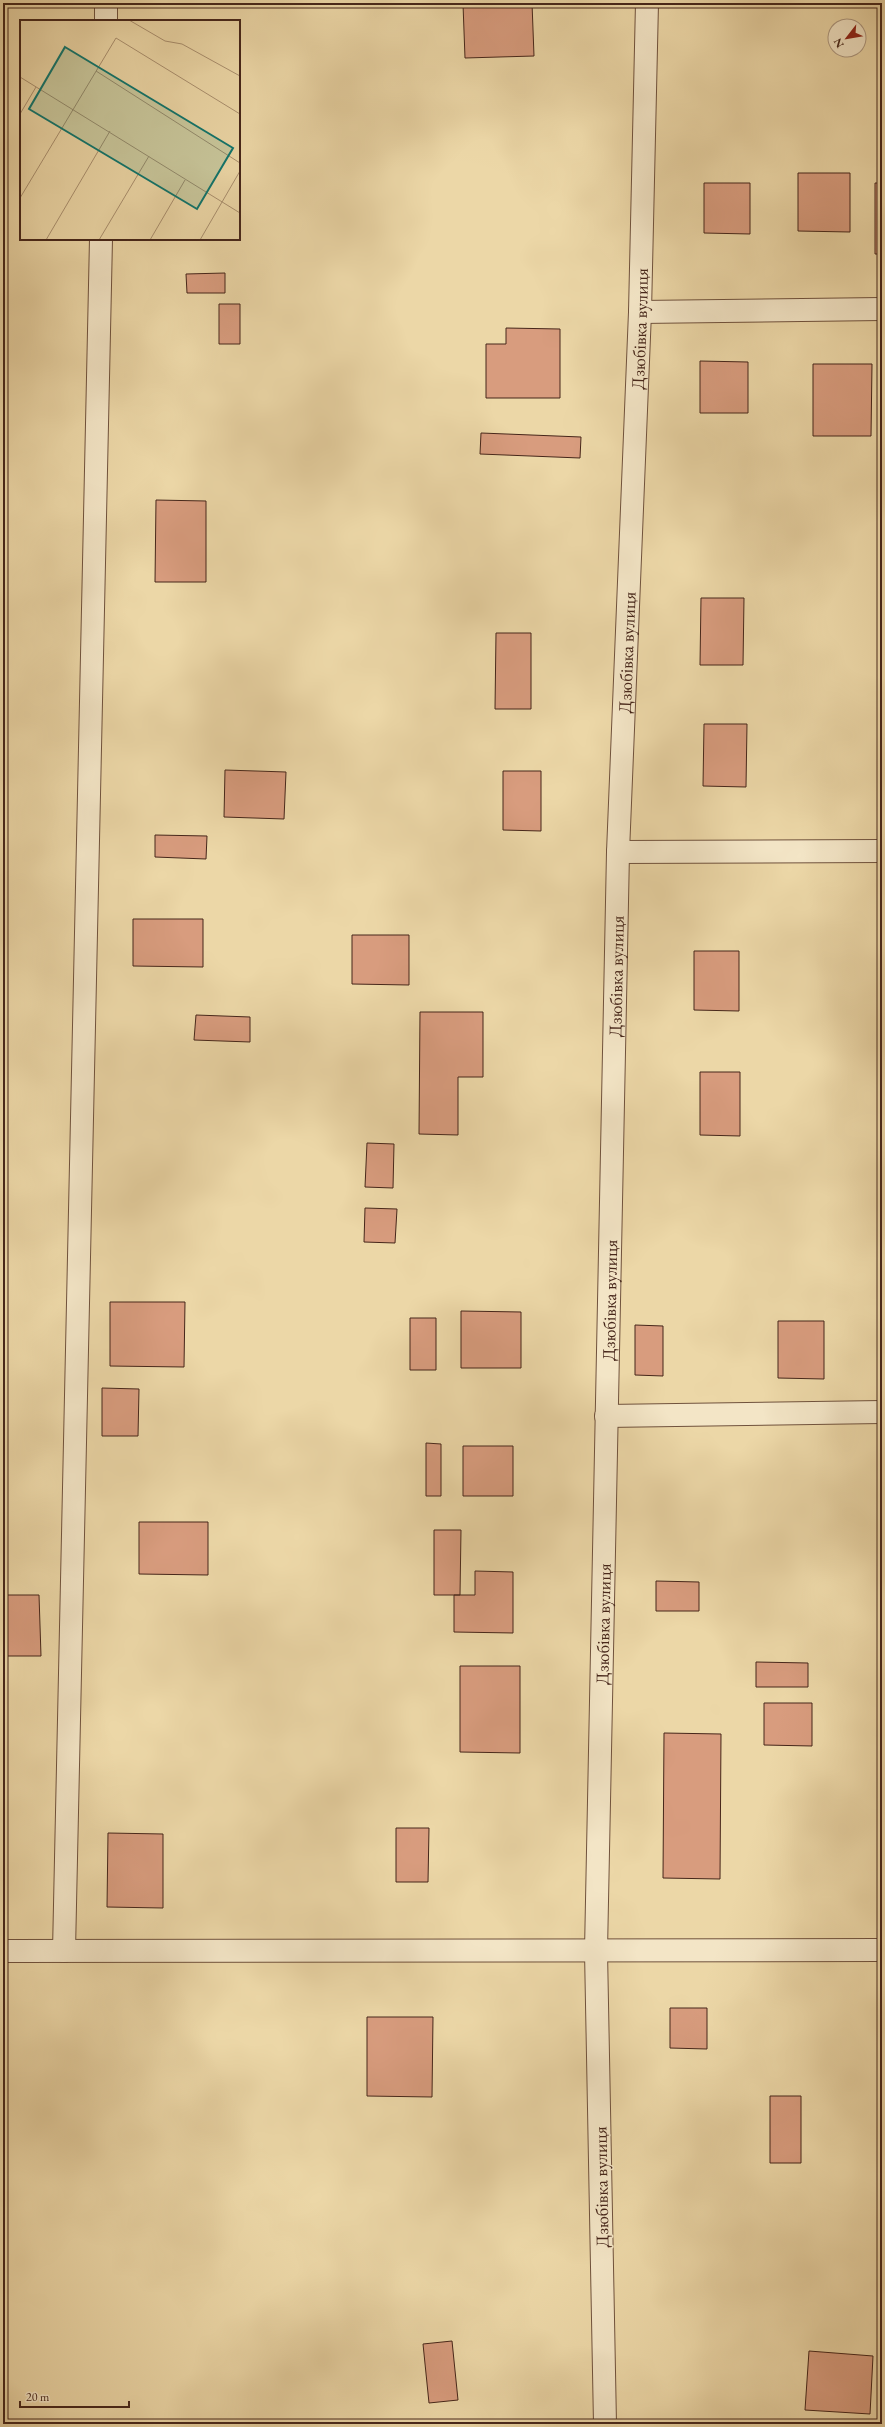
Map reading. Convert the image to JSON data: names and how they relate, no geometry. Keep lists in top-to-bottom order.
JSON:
{
  "streets": {
    "street": ["Дзюбівка вулиця"]
  },
  "scale_bar": "20 m",
  "north": "bottom left"
}
